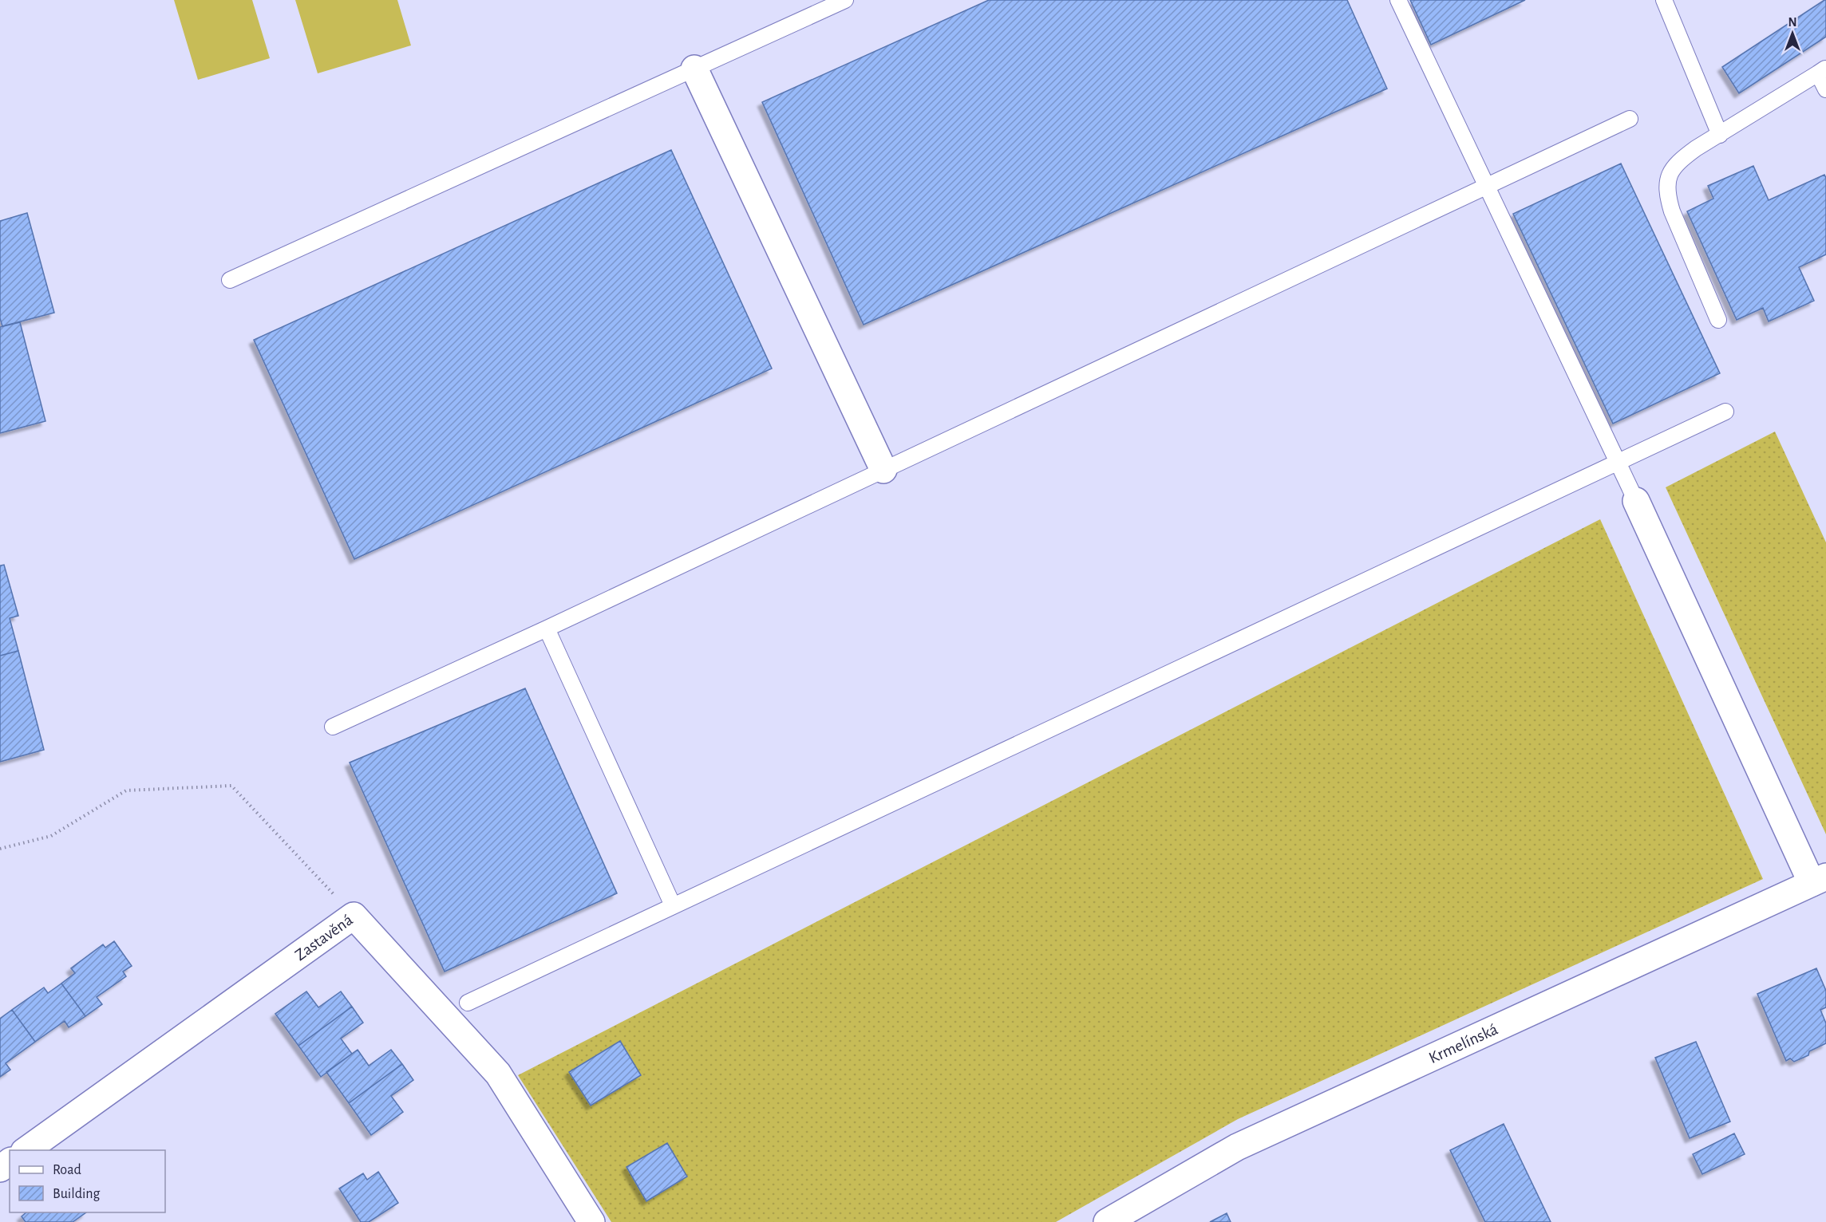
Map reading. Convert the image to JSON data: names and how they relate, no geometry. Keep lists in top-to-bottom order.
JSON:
{
  "streets": {
    "street": ["Zastavěná", "Krmelínská"]
  },
  "legend": ["Road", "Building"],
  "north": "top"
}
